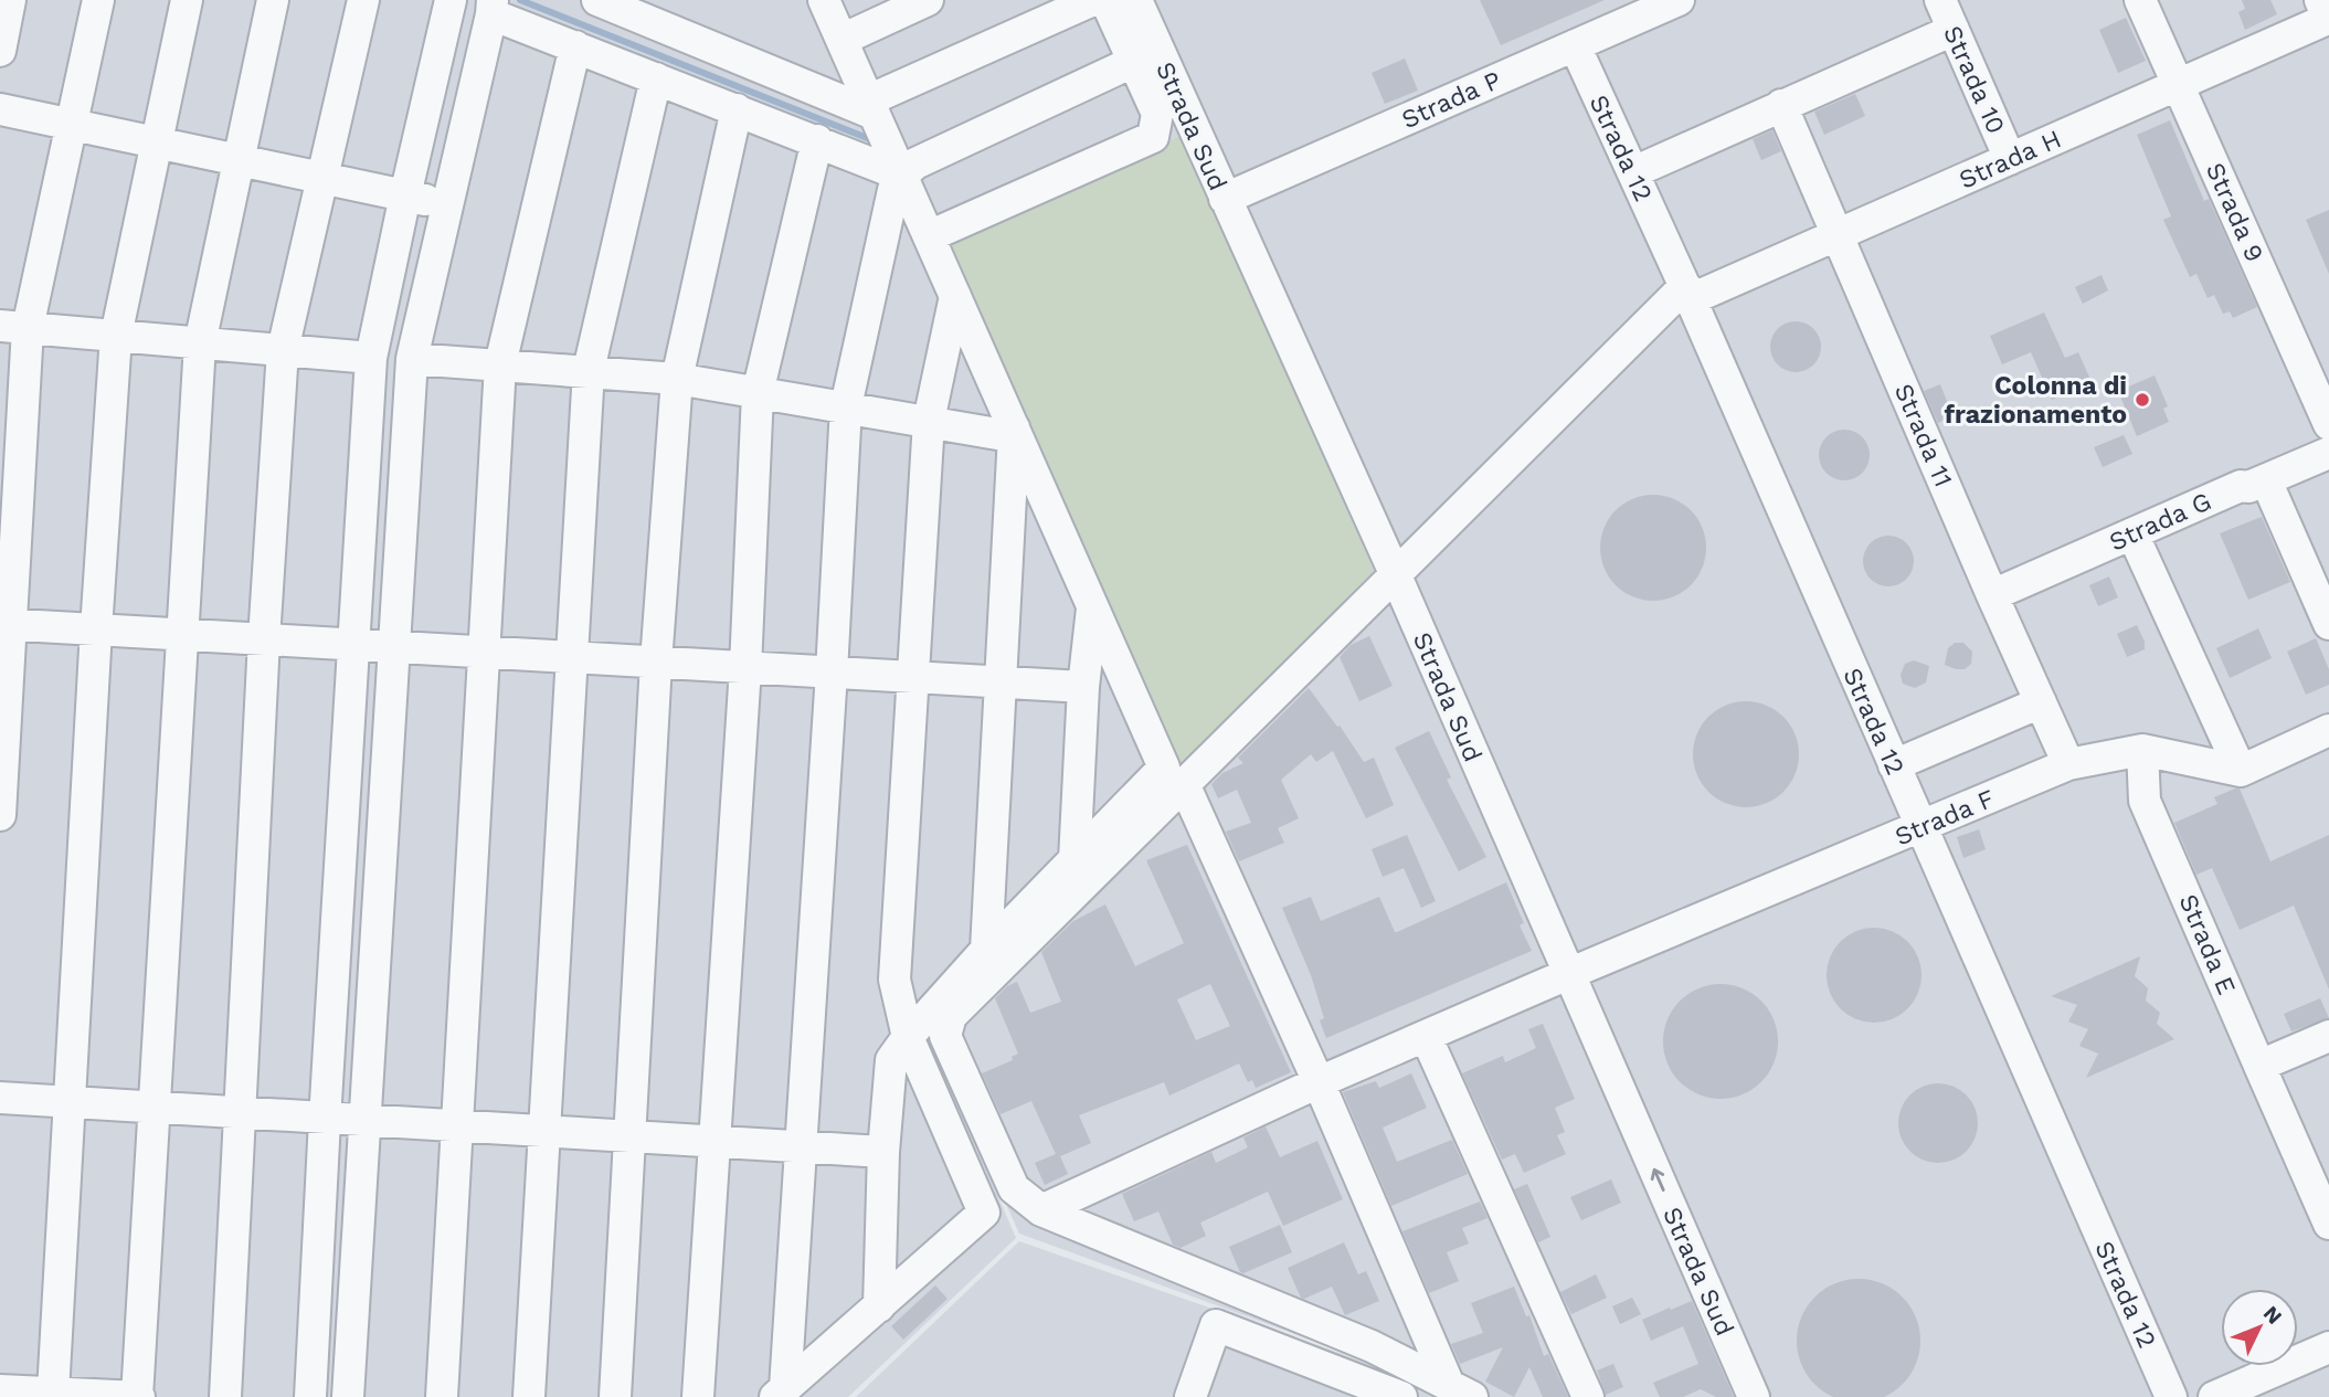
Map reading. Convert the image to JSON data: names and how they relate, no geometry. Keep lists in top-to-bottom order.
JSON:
{
  "streets": {
    "lane": [
      "Strada 10",
      "Strada P",
      "Strada Sud",
      "Strada 12",
      "Strada H",
      "Strada 9",
      "Strada 11",
      "Strada G",
      "Strada F",
      "Strada E"
    ]
  },
  "crossings": [
    ["Strada 10", "Strada H"],
    ["Strada P", "Strada Sud"],
    ["Strada P", "Strada 12"],
    ["Strada Sud", "Strada F"],
    ["Strada 12", "Strada H"],
    ["Strada 12", "Strada F"],
    ["Strada H", "Strada 9"],
    ["Strada H", "Strada 11"],
    ["Strada 11", "Strada G"],
    ["Strada 11", "Strada F"],
    ["Strada F", "Strada E"]
  ],
  "places": ["Colonna di frazionamento"],
  "north": "top right"
}
